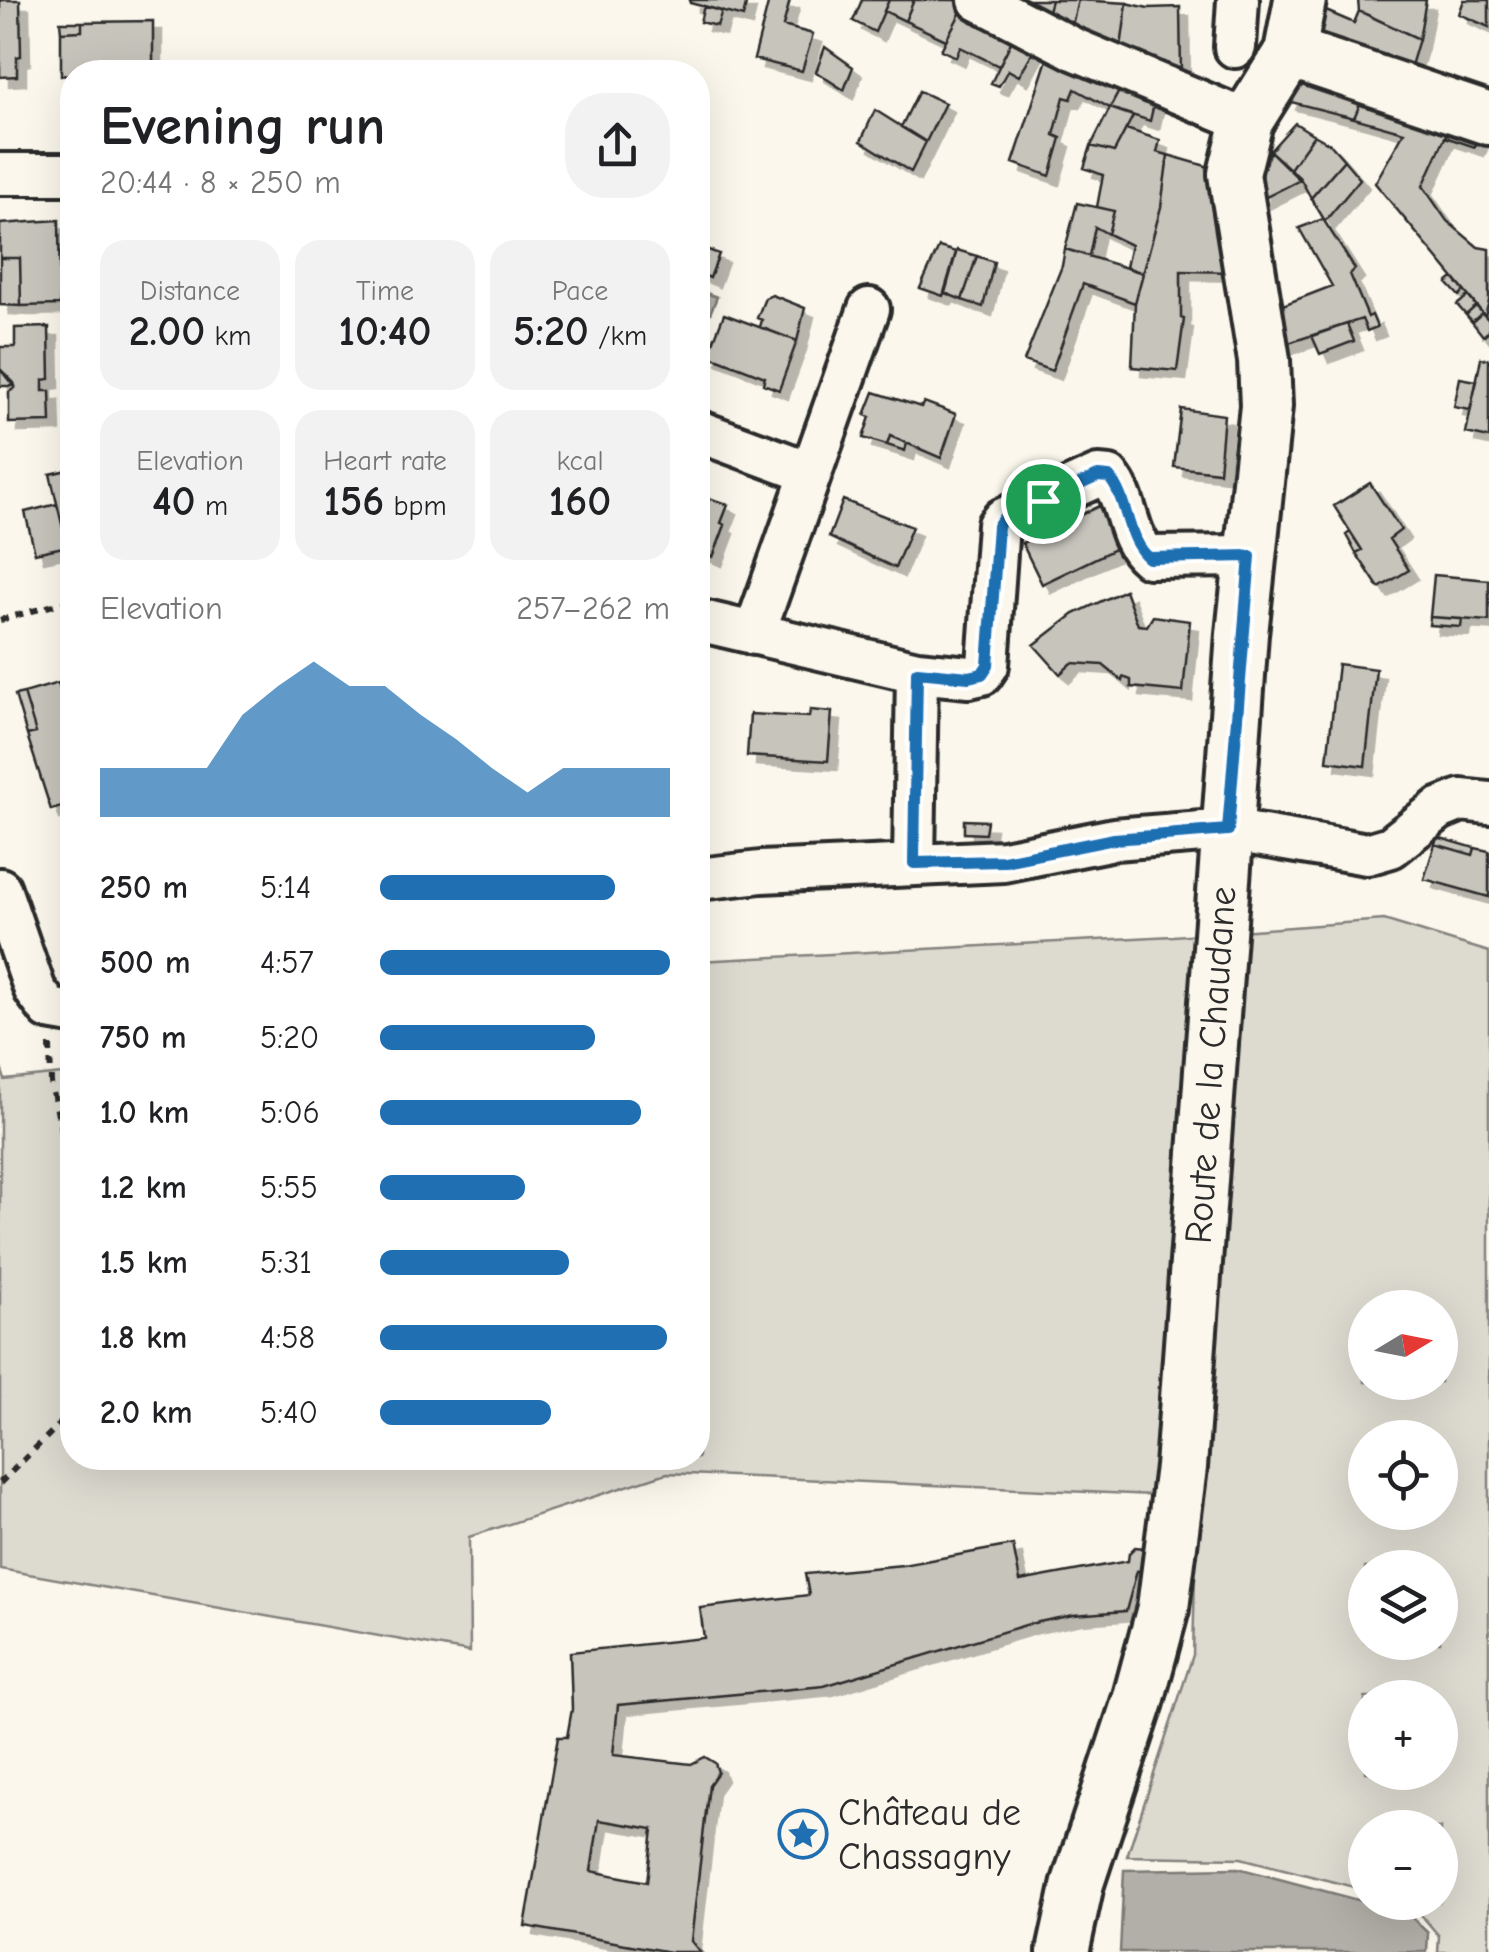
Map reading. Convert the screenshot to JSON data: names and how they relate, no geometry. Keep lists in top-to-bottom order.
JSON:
{
  "streets": {
    "street": ["Route de la Chaudane"]
  },
  "places": {
    "place": ["Château de Chassagny"]
  },
  "north": "right",
  "page": {
    "heading": ["Evening run", "20:44 · 8 × 250 m"],
    "stats": [
      ["Distance", "2.00 km"],
      ["Time", "10:40"],
      ["Pace", "5:20 /km"],
      ["Elevation", "40 m"],
      ["Heart rate", "156 bpm"],
      ["kcal", "160"]
    ],
    "chart": ["Elevation", "257–262 m"],
    "list": [
      {
        "name": "250 m",
        "note": "5:14"
      },
      {
        "name": "500 m",
        "note": "4:57"
      },
      {
        "name": "750 m",
        "note": "5:20"
      },
      {
        "name": "1.0 km",
        "note": "5:06"
      },
      {
        "name": "1.2 km",
        "note": "5:55"
      },
      {
        "name": "1.5 km",
        "note": "5:31"
      },
      {
        "name": "1.8 km",
        "note": "4:58"
      },
      {
        "name": "2.0 km",
        "note": "5:40"
      }
    ],
    "map_buttons": ["+", "−"]
  }
}
